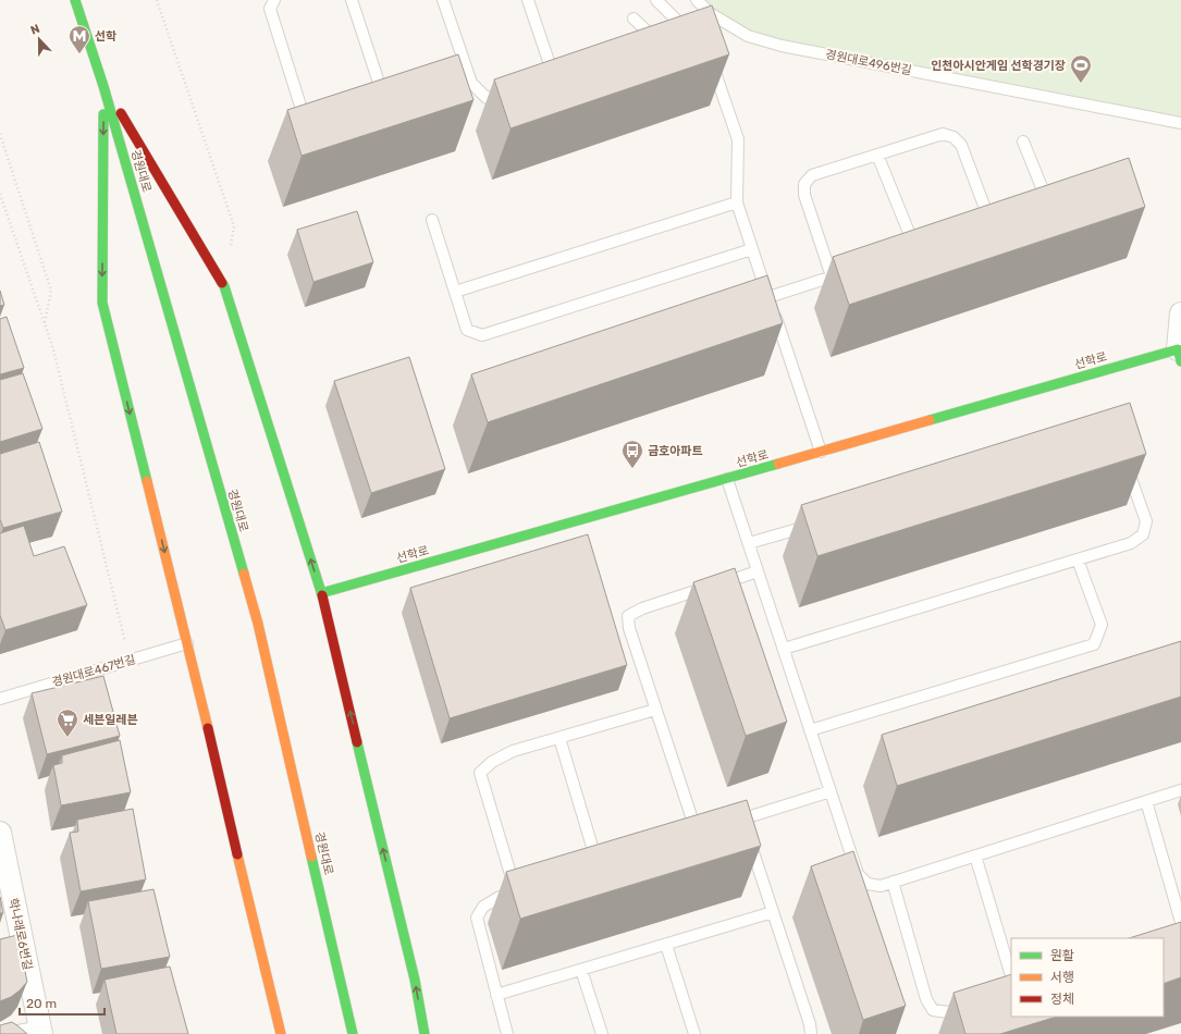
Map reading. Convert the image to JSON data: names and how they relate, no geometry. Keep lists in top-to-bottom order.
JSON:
{
  "streets": {
    "main road": ["경원대로", "선학로"],
    "street": ["학나래로6번길"],
    "lane": ["경원대로496번길", "경원대로467번길"]
  },
  "places": {
    "metro station": ["선학"],
    "sports": ["인천아시안게임 선학경기장"],
    "bus stop": ["금호아파트"],
    "supermarket": ["세븐일레븐"]
  },
  "legend": ["원활", "서행", "정체"],
  "scale_bar": "20 m",
  "north": "top"
}
